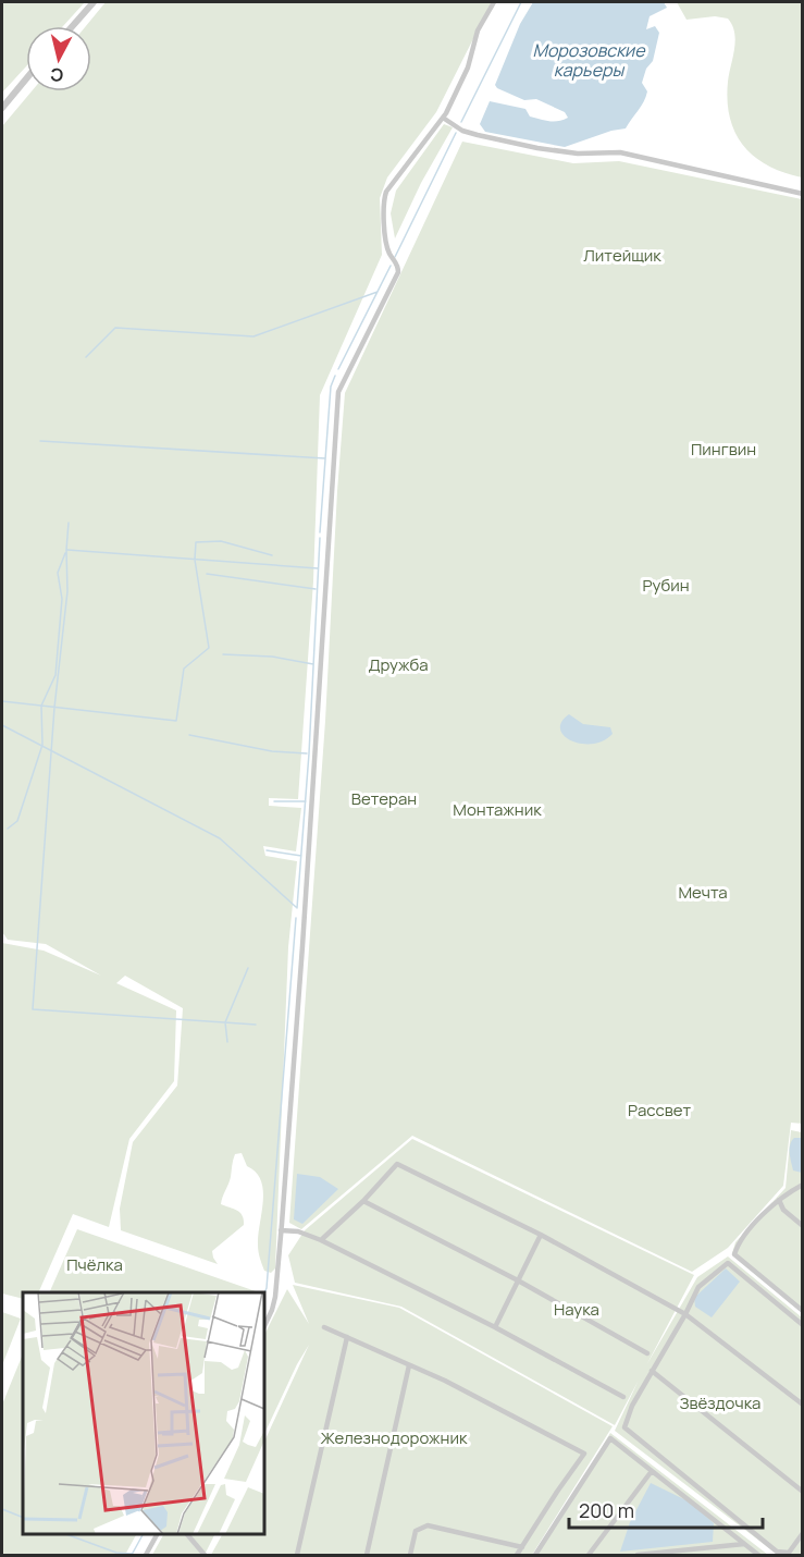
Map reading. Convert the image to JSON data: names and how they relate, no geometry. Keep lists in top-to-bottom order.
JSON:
{
  "water": ["Морозовские карьеры"],
  "parks": [
    "Литейщик",
    "Пингвин",
    "Рубин",
    "Дружба",
    "Ветеран",
    "Монтажник",
    "Мечта",
    "Рассвет",
    "Пчёлка",
    "Наука",
    "Звёздочка",
    "Железнодорожник"
  ],
  "scale_bar": "200 m",
  "north": "bottom"
}
